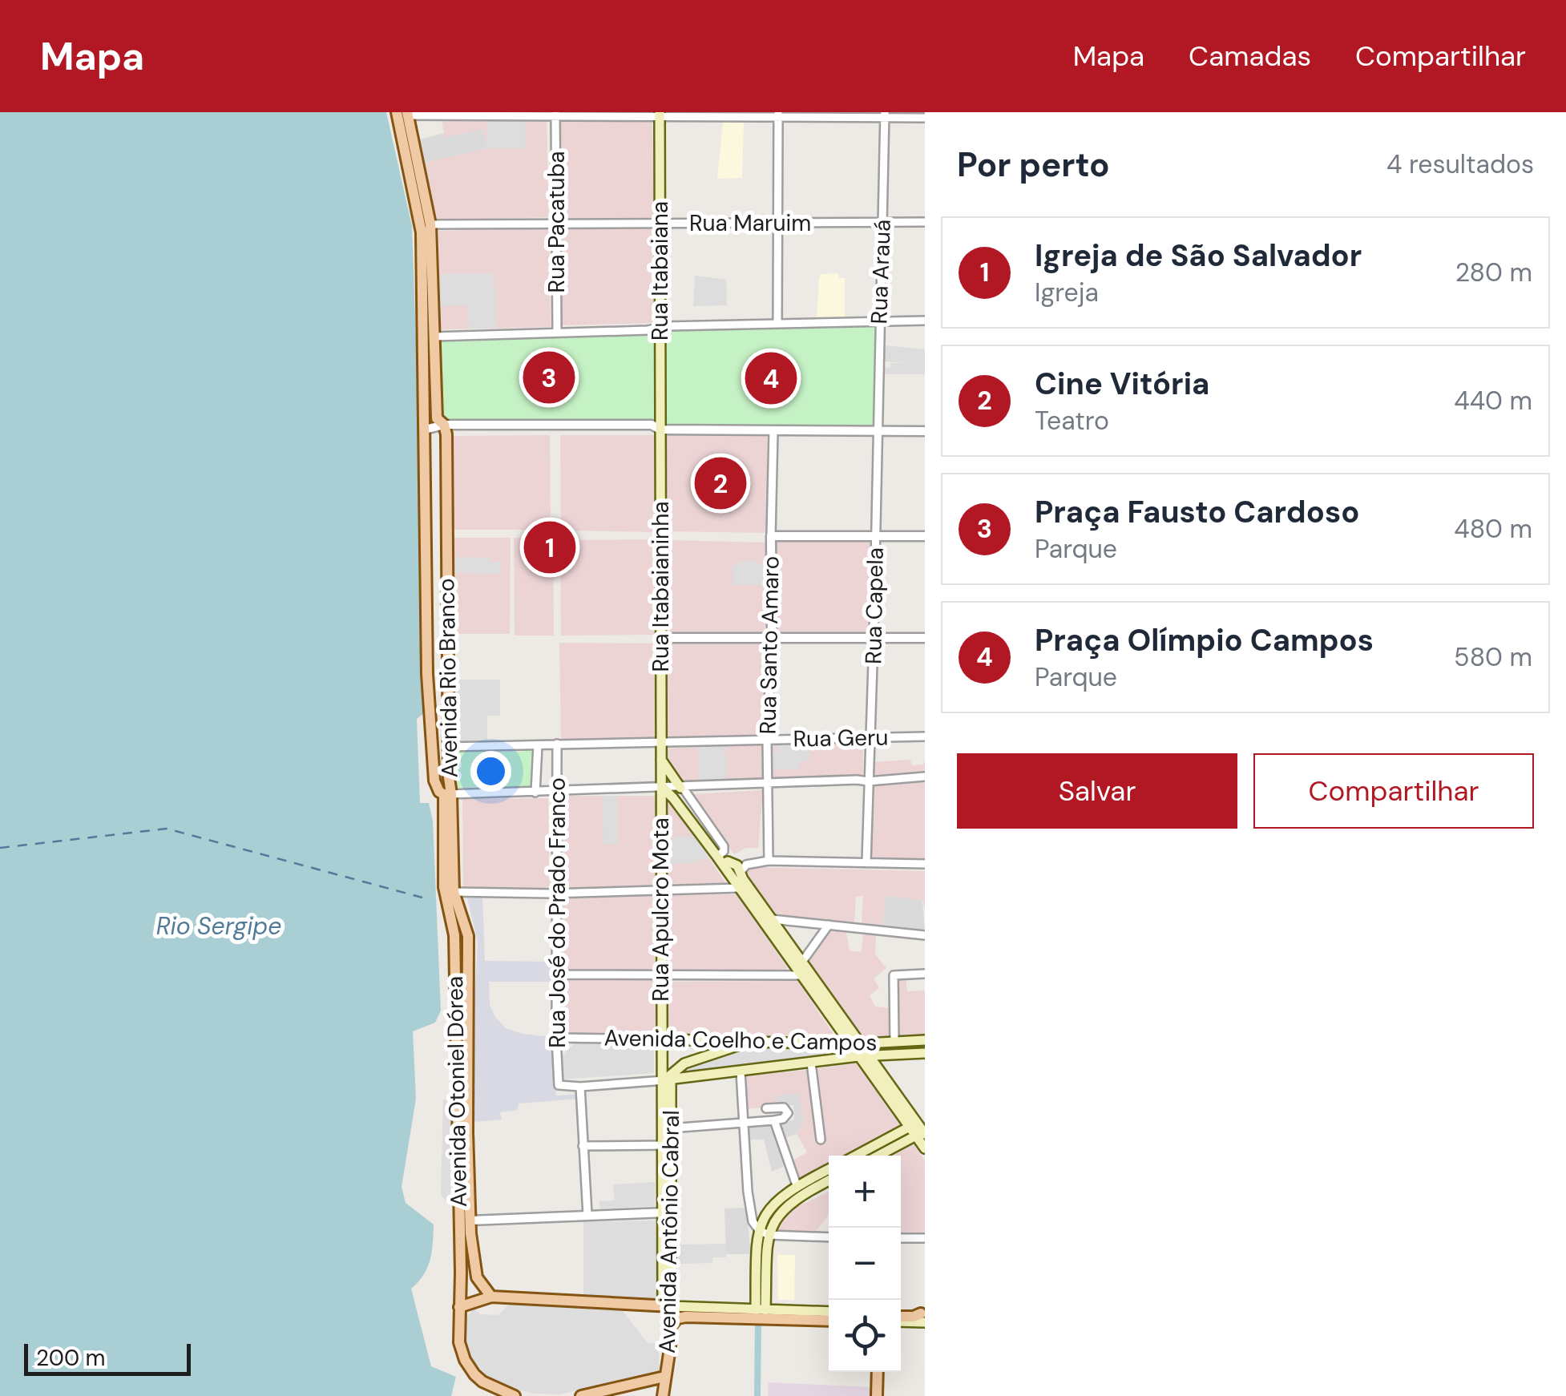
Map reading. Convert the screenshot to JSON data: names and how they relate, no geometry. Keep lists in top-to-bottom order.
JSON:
{
  "streets": {
    "main road": [
      "Rua Itabaiana",
      "Rua Itabaianinha",
      "Avenida Rio Branco",
      "Rua Apulcro Mota",
      "Avenida Coelho e Campos",
      "Avenida Otoniel Dórea",
      "Avenida Antônio Cabral"
    ],
    "street": [
      "Rua Pacatuba",
      "Rua Maruim",
      "Rua Arauá",
      "Rua Capela",
      "Rua Santo Amaro",
      "Rua Geru",
      "Rua José do Prado Franco"
    ]
  },
  "crossings": [
    ["Rua Pacatuba", "Rua Maruim"],
    ["Rua Maruim", "Rua Itabaiana"],
    ["Rua Maruim", "Rua Arauá"],
    ["Rua Maruim", "Avenida Rio Branco"],
    ["Rua Itabaiana", "Rua Itabaianinha"],
    ["Rua Arauá", "Rua Capela"],
    ["Rua Itabaianinha", "Rua Geru"],
    ["Rua Itabaianinha", "Rua Apulcro Mota"],
    ["Rua Capela", "Rua Geru"],
    ["Rua Santo Amaro", "Rua Geru"],
    ["Avenida Rio Branco", "Rua Geru"],
    ["Avenida Rio Branco", "Avenida Otoniel Dórea"],
    ["Rua Geru", "Rua José do Prado Franco"],
    ["Rua Apulcro Mota", "Avenida Coelho e Campos"],
    ["Rua Apulcro Mota", "Avenida Antônio Cabral"],
    ["Rua José do Prado Franco", "Avenida Coelho e Campos"],
    ["Avenida Coelho e Campos", "Avenida Antônio Cabral"]
  ],
  "water": ["Rio Sergipe"],
  "scale_bar": "200 m",
  "page": {
    "header": "Mapa",
    "nav": ["Mapa", "Camadas", "Compartilhar"],
    "heading": ["Por perto", "4 resultados"],
    "list": [
      {
        "mark": "1",
        "name": "Igreja de São Salvador",
        "note": "Igreja",
        "value": "280 m"
      },
      {
        "mark": "2",
        "name": "Cine Vitória",
        "note": "Teatro",
        "value": "440 m"
      },
      {
        "mark": "3",
        "name": "Praça Fausto Cardoso",
        "note": "Parque",
        "value": "480 m"
      },
      {
        "mark": "4",
        "name": "Praça Olímpio Campos",
        "note": "Parque",
        "value": "580 m"
      }
    ],
    "pins": [
      "3",
      "4",
      "2",
      "1"
    ],
    "buttons": ["Salvar", "Compartilhar"],
    "map_buttons": ["+", "−"],
    "scale": "200 m"
  }
}
